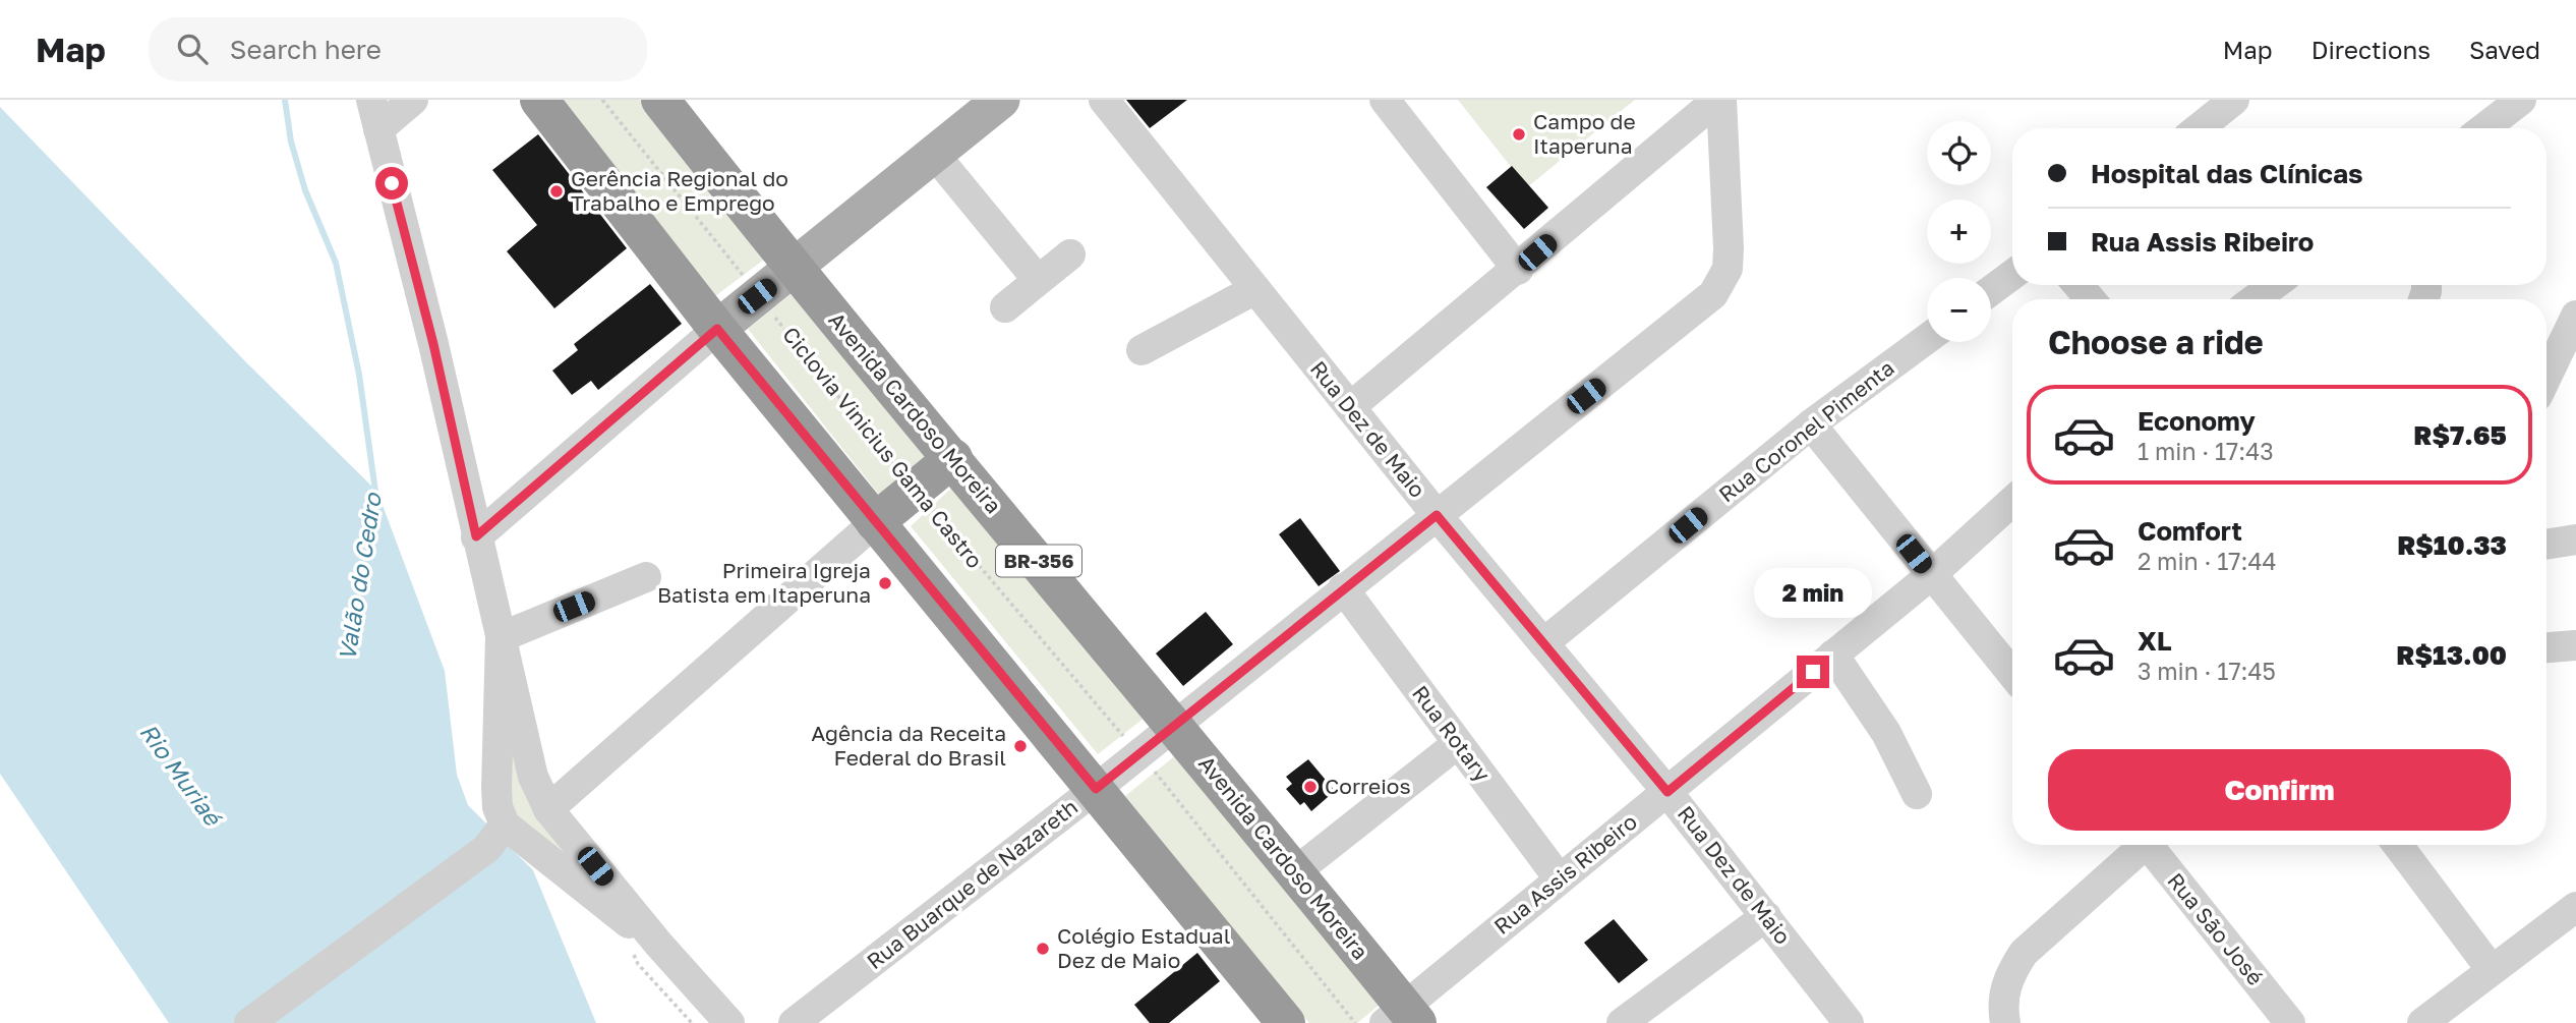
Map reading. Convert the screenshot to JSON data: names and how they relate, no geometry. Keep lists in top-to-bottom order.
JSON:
{
  "streets": {
    "highway": ["Avenida Cardoso Moreira", "BR-356"],
    "street": [
      "Rua Dez de Maio",
      "Rua Coronel Pimenta",
      "Rua Rotary",
      "Rua Assis Ribeiro",
      "Rua Buarque de Nazareth",
      "Rua São José"
    ],
    "path": ["Ciclovia Vinicius Gama Castro"]
  },
  "crossings": [
    ["Avenida Cardoso Moreira", "Rua Assis Ribeiro"],
    ["Avenida Cardoso Moreira", "Rua Buarque de Nazareth"],
    ["Rua Dez de Maio", "Rua Coronel Pimenta"],
    ["Rua Dez de Maio", "Rua Assis Ribeiro"],
    ["Rua Dez de Maio", "Rua Buarque de Nazareth"],
    ["Ciclovia Vinicius Gama Castro", "Rua Buarque de Nazareth"],
    ["Rua Rotary", "Rua Assis Ribeiro"],
    ["Rua Rotary", "Rua Buarque de Nazareth"]
  ],
  "water": ["Valão do Cedro", "Rio Muriaé"],
  "places": [
    "Campo de Itaperuna",
    "Gerência Regional do Trabalho e Emprego",
    "Primeira Igreja Batista em Itaperuna",
    "Agência da Receita Federal do Brasil",
    "Correios",
    "Colégio Estadual Dez de Maio"
  ],
  "page": {
    "header": "Map",
    "search": "Search here",
    "nav": ["Map", "Directions", "Saved"],
    "map_buttons": ["+", "−"],
    "banner": ["Hospital das Clínicas", "Rua Assis Ribeiro"],
    "heading": "Choose a ride",
    "list": [
      {
        "name": "Economy",
        "note": "1 min · 17:43",
        "value": "R$7.65"
      },
      {
        "name": "Comfort",
        "note": "2 min · 17:44",
        "value": "R$10.33"
      },
      {
        "name": "XL",
        "note": "3 min · 17:45",
        "value": "R$13.00"
      }
    ],
    "bubble": "2 min",
    "buttons": "Confirm"
  }
}
